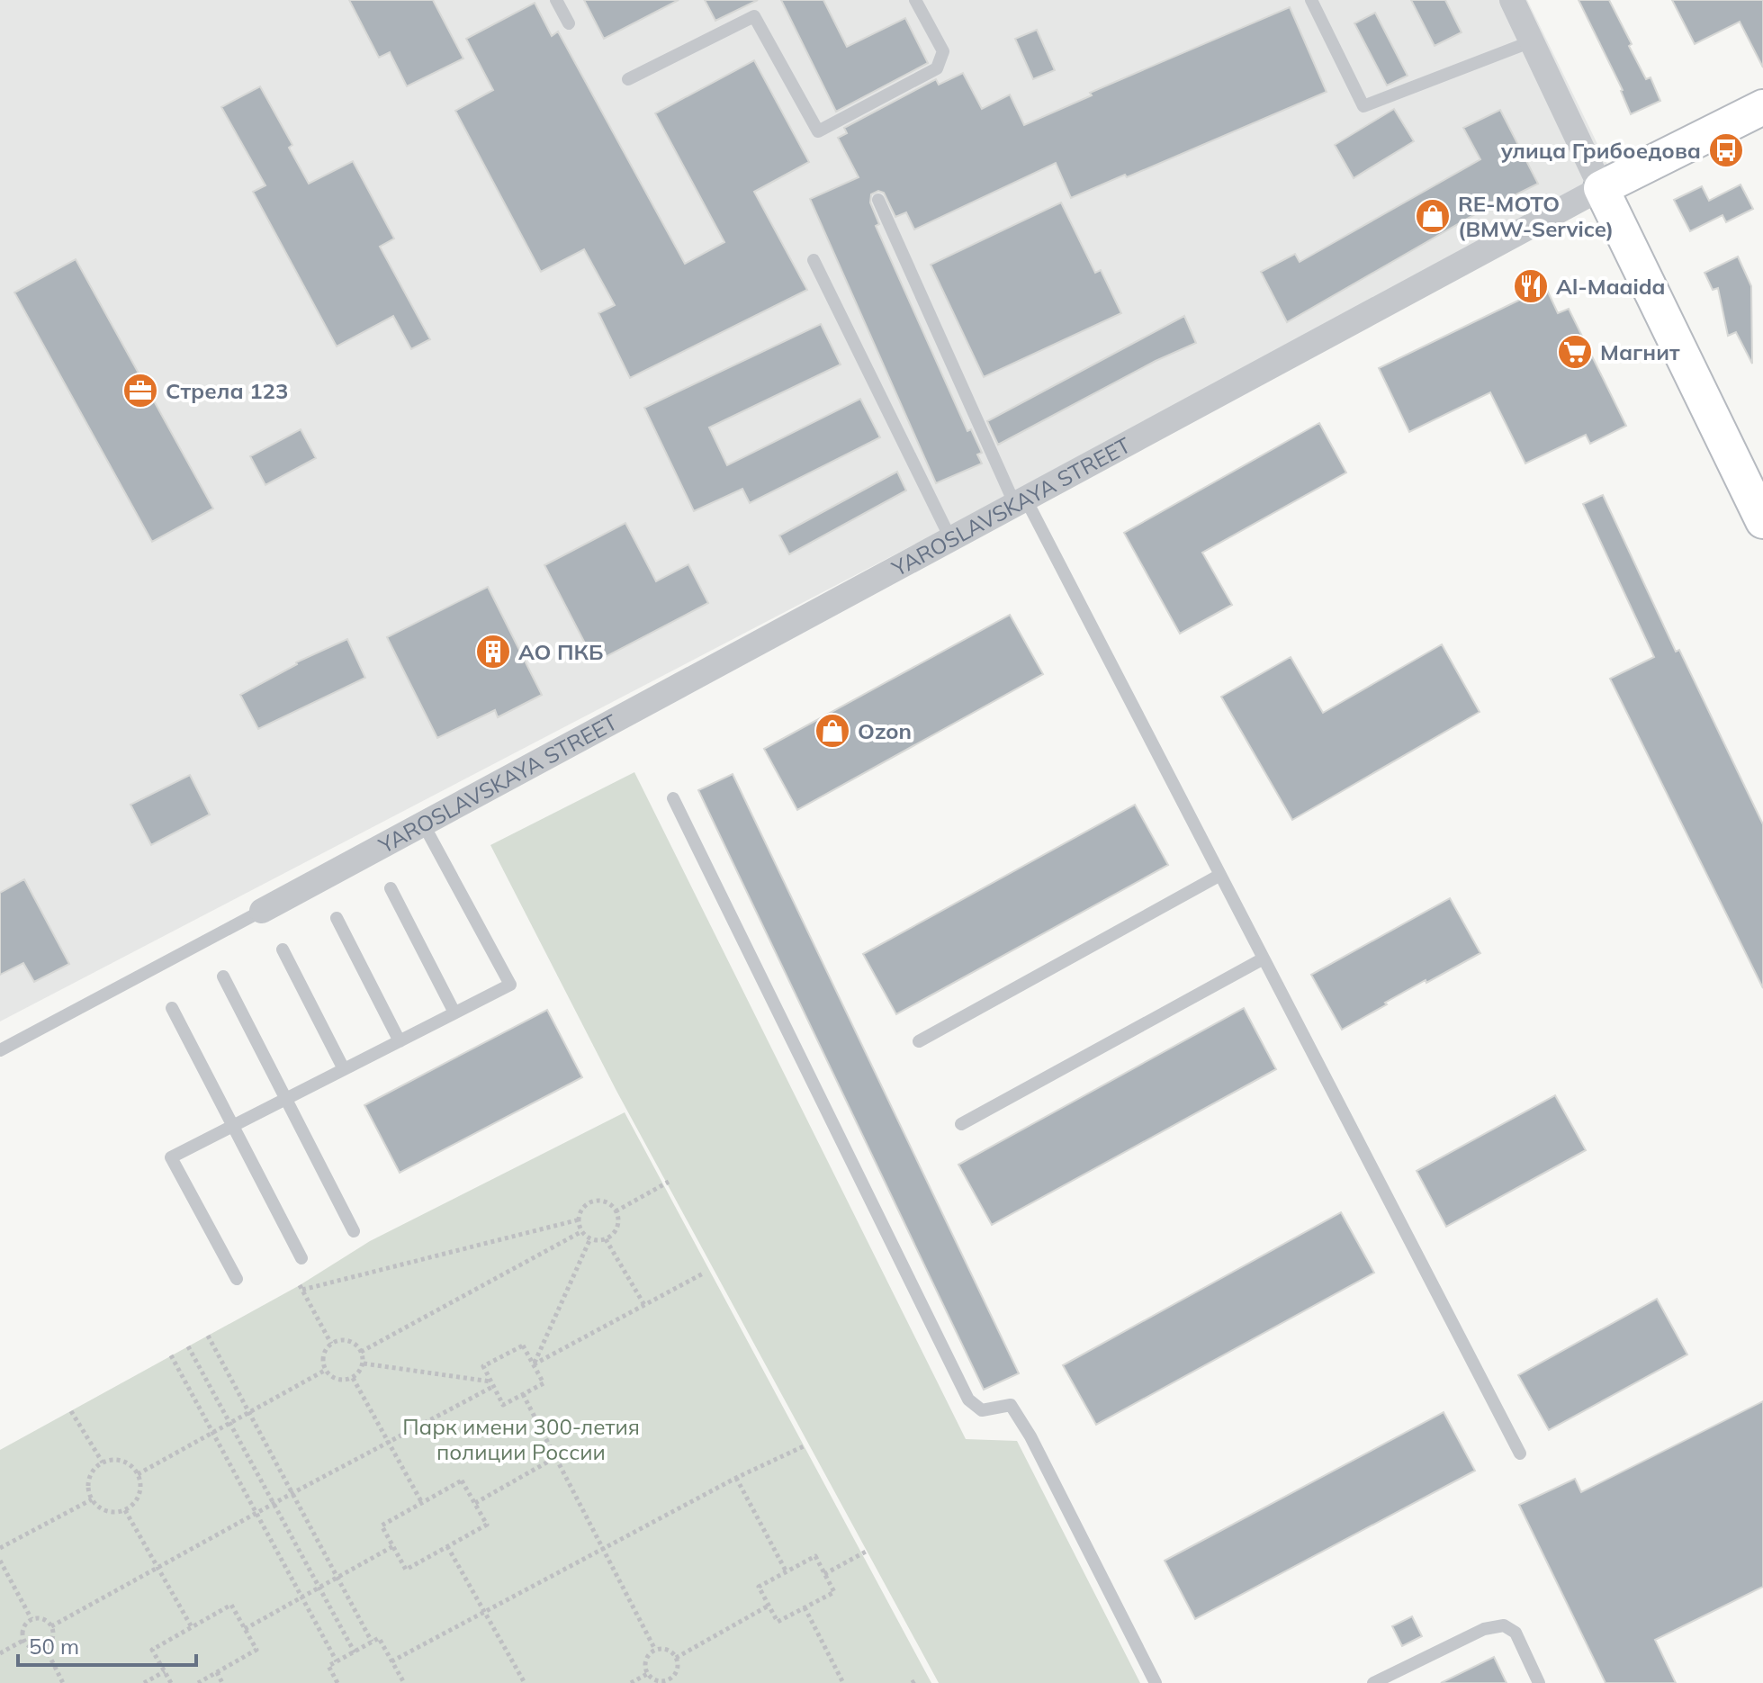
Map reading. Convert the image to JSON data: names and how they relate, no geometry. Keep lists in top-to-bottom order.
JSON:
{
  "streets": {
    "street": ["YAROSLAVSKAYA STREET"]
  },
  "parks": ["Парк имени 300-летия полиции России"],
  "places": {
    "bus stop": ["улица Грибоедова"],
    "shop": ["RE-MOTO (BMW-Service)", "Ozon"],
    "restaurant": ["Al-Maaida"],
    "supermarket": ["Магнит"],
    "office": ["Стрела 123"],
    "building": ["АО ПКБ"]
  },
  "scale_bar": "50 m"
}
